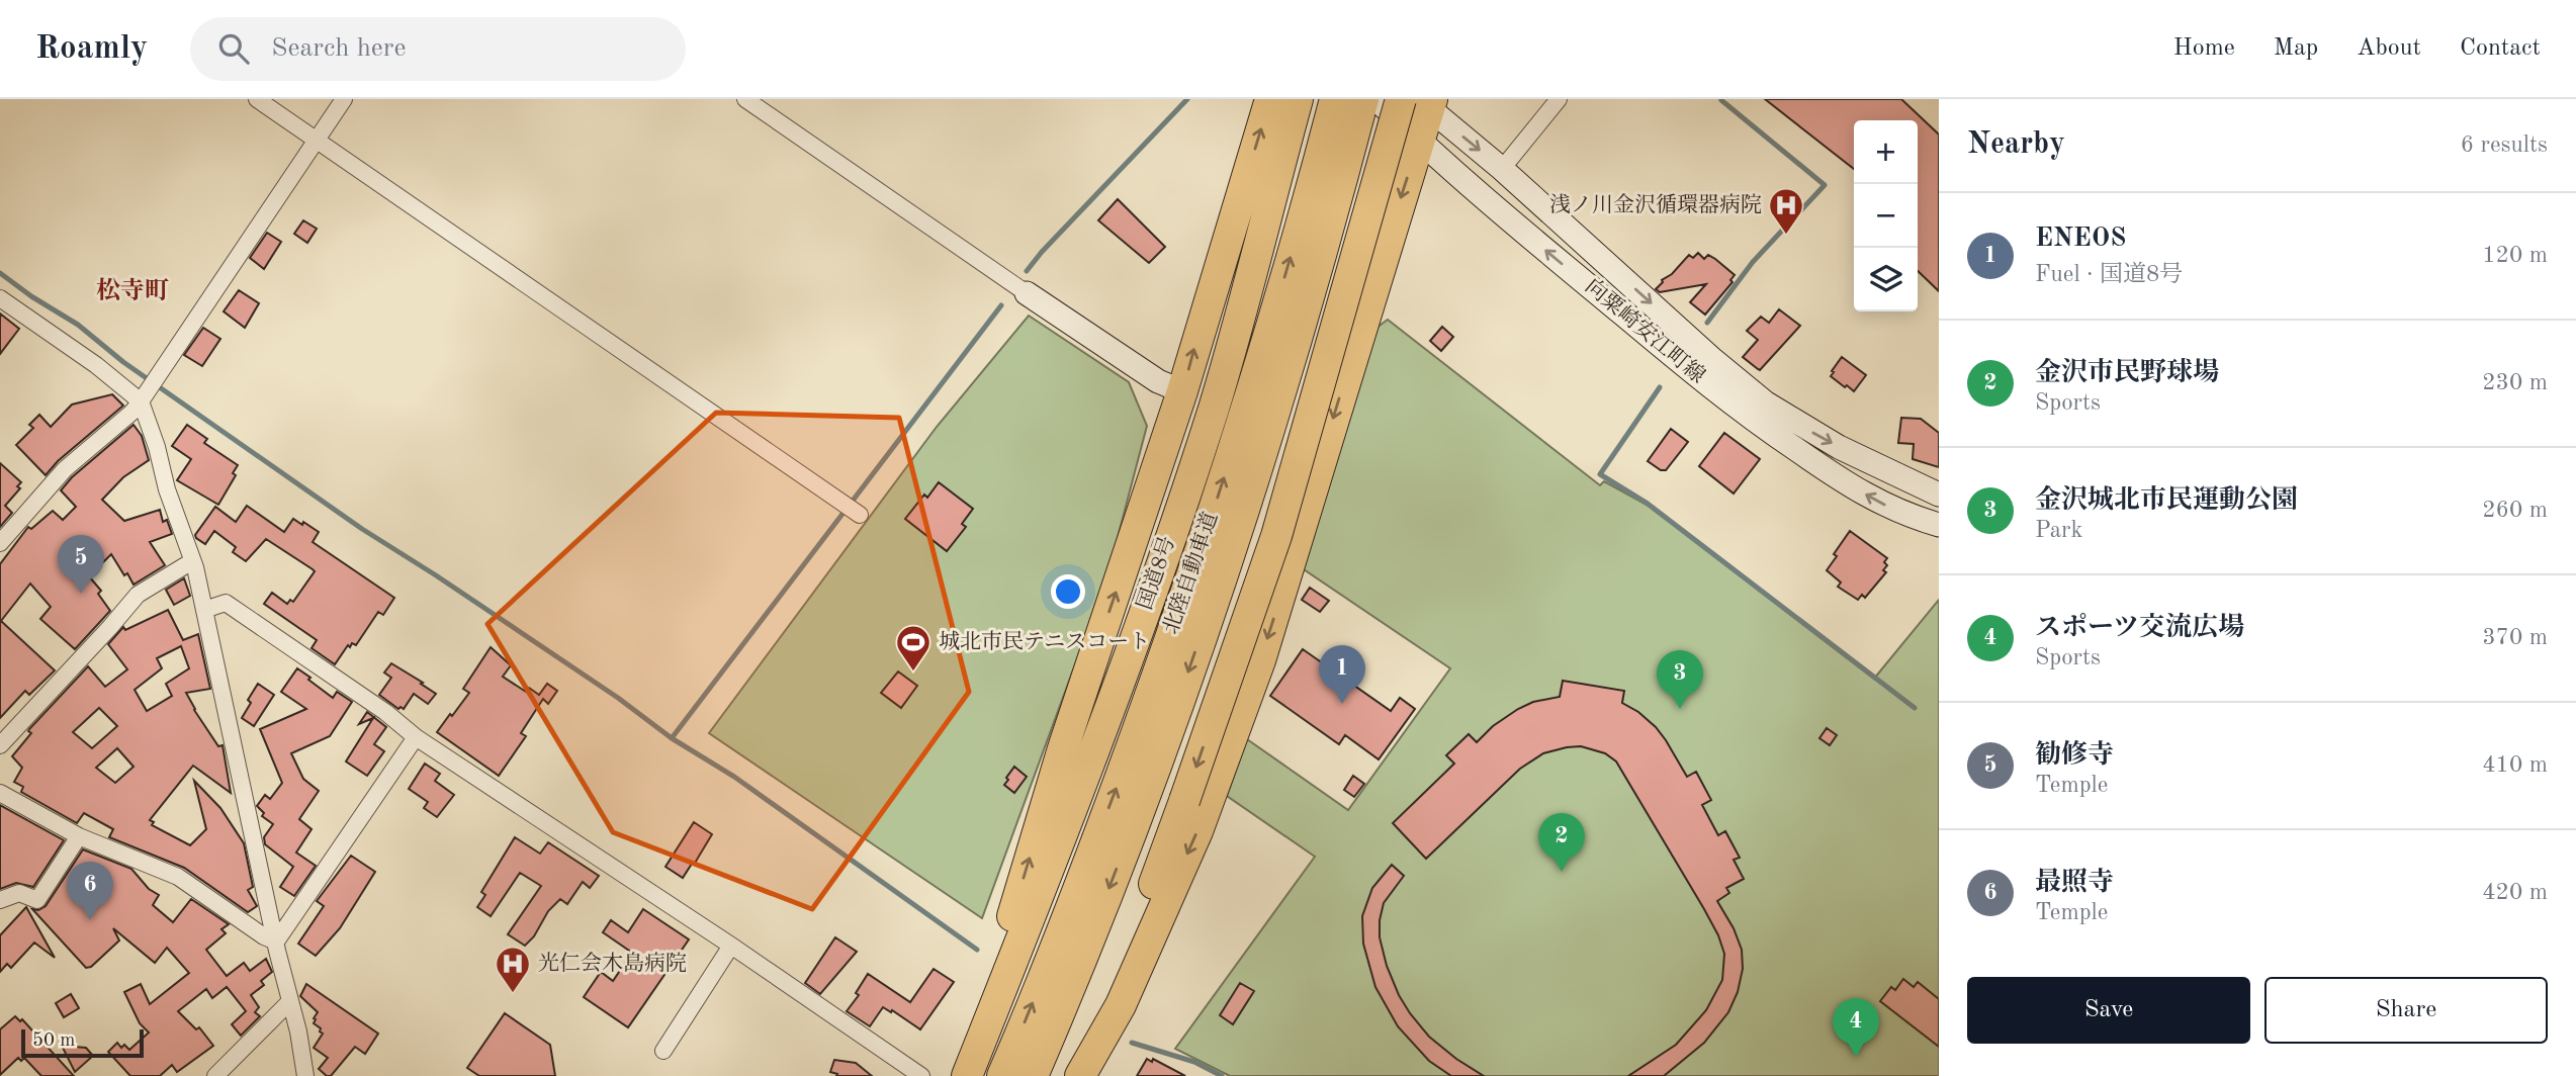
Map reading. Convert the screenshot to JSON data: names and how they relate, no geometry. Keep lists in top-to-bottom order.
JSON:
{
  "streets": {
    "highway": ["国道8号", "北陸自動車道"],
    "main road": ["向粟崎安江町線"]
  },
  "districts": ["松寺町"],
  "places": {
    "hospital": ["浅ノ川金沢循環器病院", "光仁会木島病院"],
    "sports": ["城北市民テニスコート"]
  },
  "scale_bar": "50 m",
  "page": {
    "header": "Roamly",
    "search": "Search here",
    "nav": [
      "Home",
      "Map",
      "About",
      "Contact"
    ],
    "heading": ["Nearby", "6 results"],
    "map_buttons": ["+", "−"],
    "list": [
      {
        "mark": "1",
        "name": "ENEOS",
        "note": "Fuel · 国道8号",
        "value": "120 m"
      },
      {
        "mark": "2",
        "name": "金沢市民野球場",
        "note": "Sports",
        "value": "230 m"
      },
      {
        "mark": "3",
        "name": "金沢城北市民運動公園",
        "note": "Park",
        "value": "260 m"
      },
      {
        "mark": "4",
        "name": "スポーツ交流広場",
        "note": "Sports",
        "value": "370 m"
      },
      {
        "mark": "5",
        "name": "勧修寺",
        "note": "Temple",
        "value": "410 m"
      },
      {
        "mark": "6",
        "name": "最照寺",
        "note": "Temple",
        "value": "420 m"
      }
    ],
    "pins": [
      "5",
      "1",
      "3",
      "2",
      "6",
      "4"
    ],
    "buttons": ["Save", "Share"],
    "scale": "50 m"
  }
}
